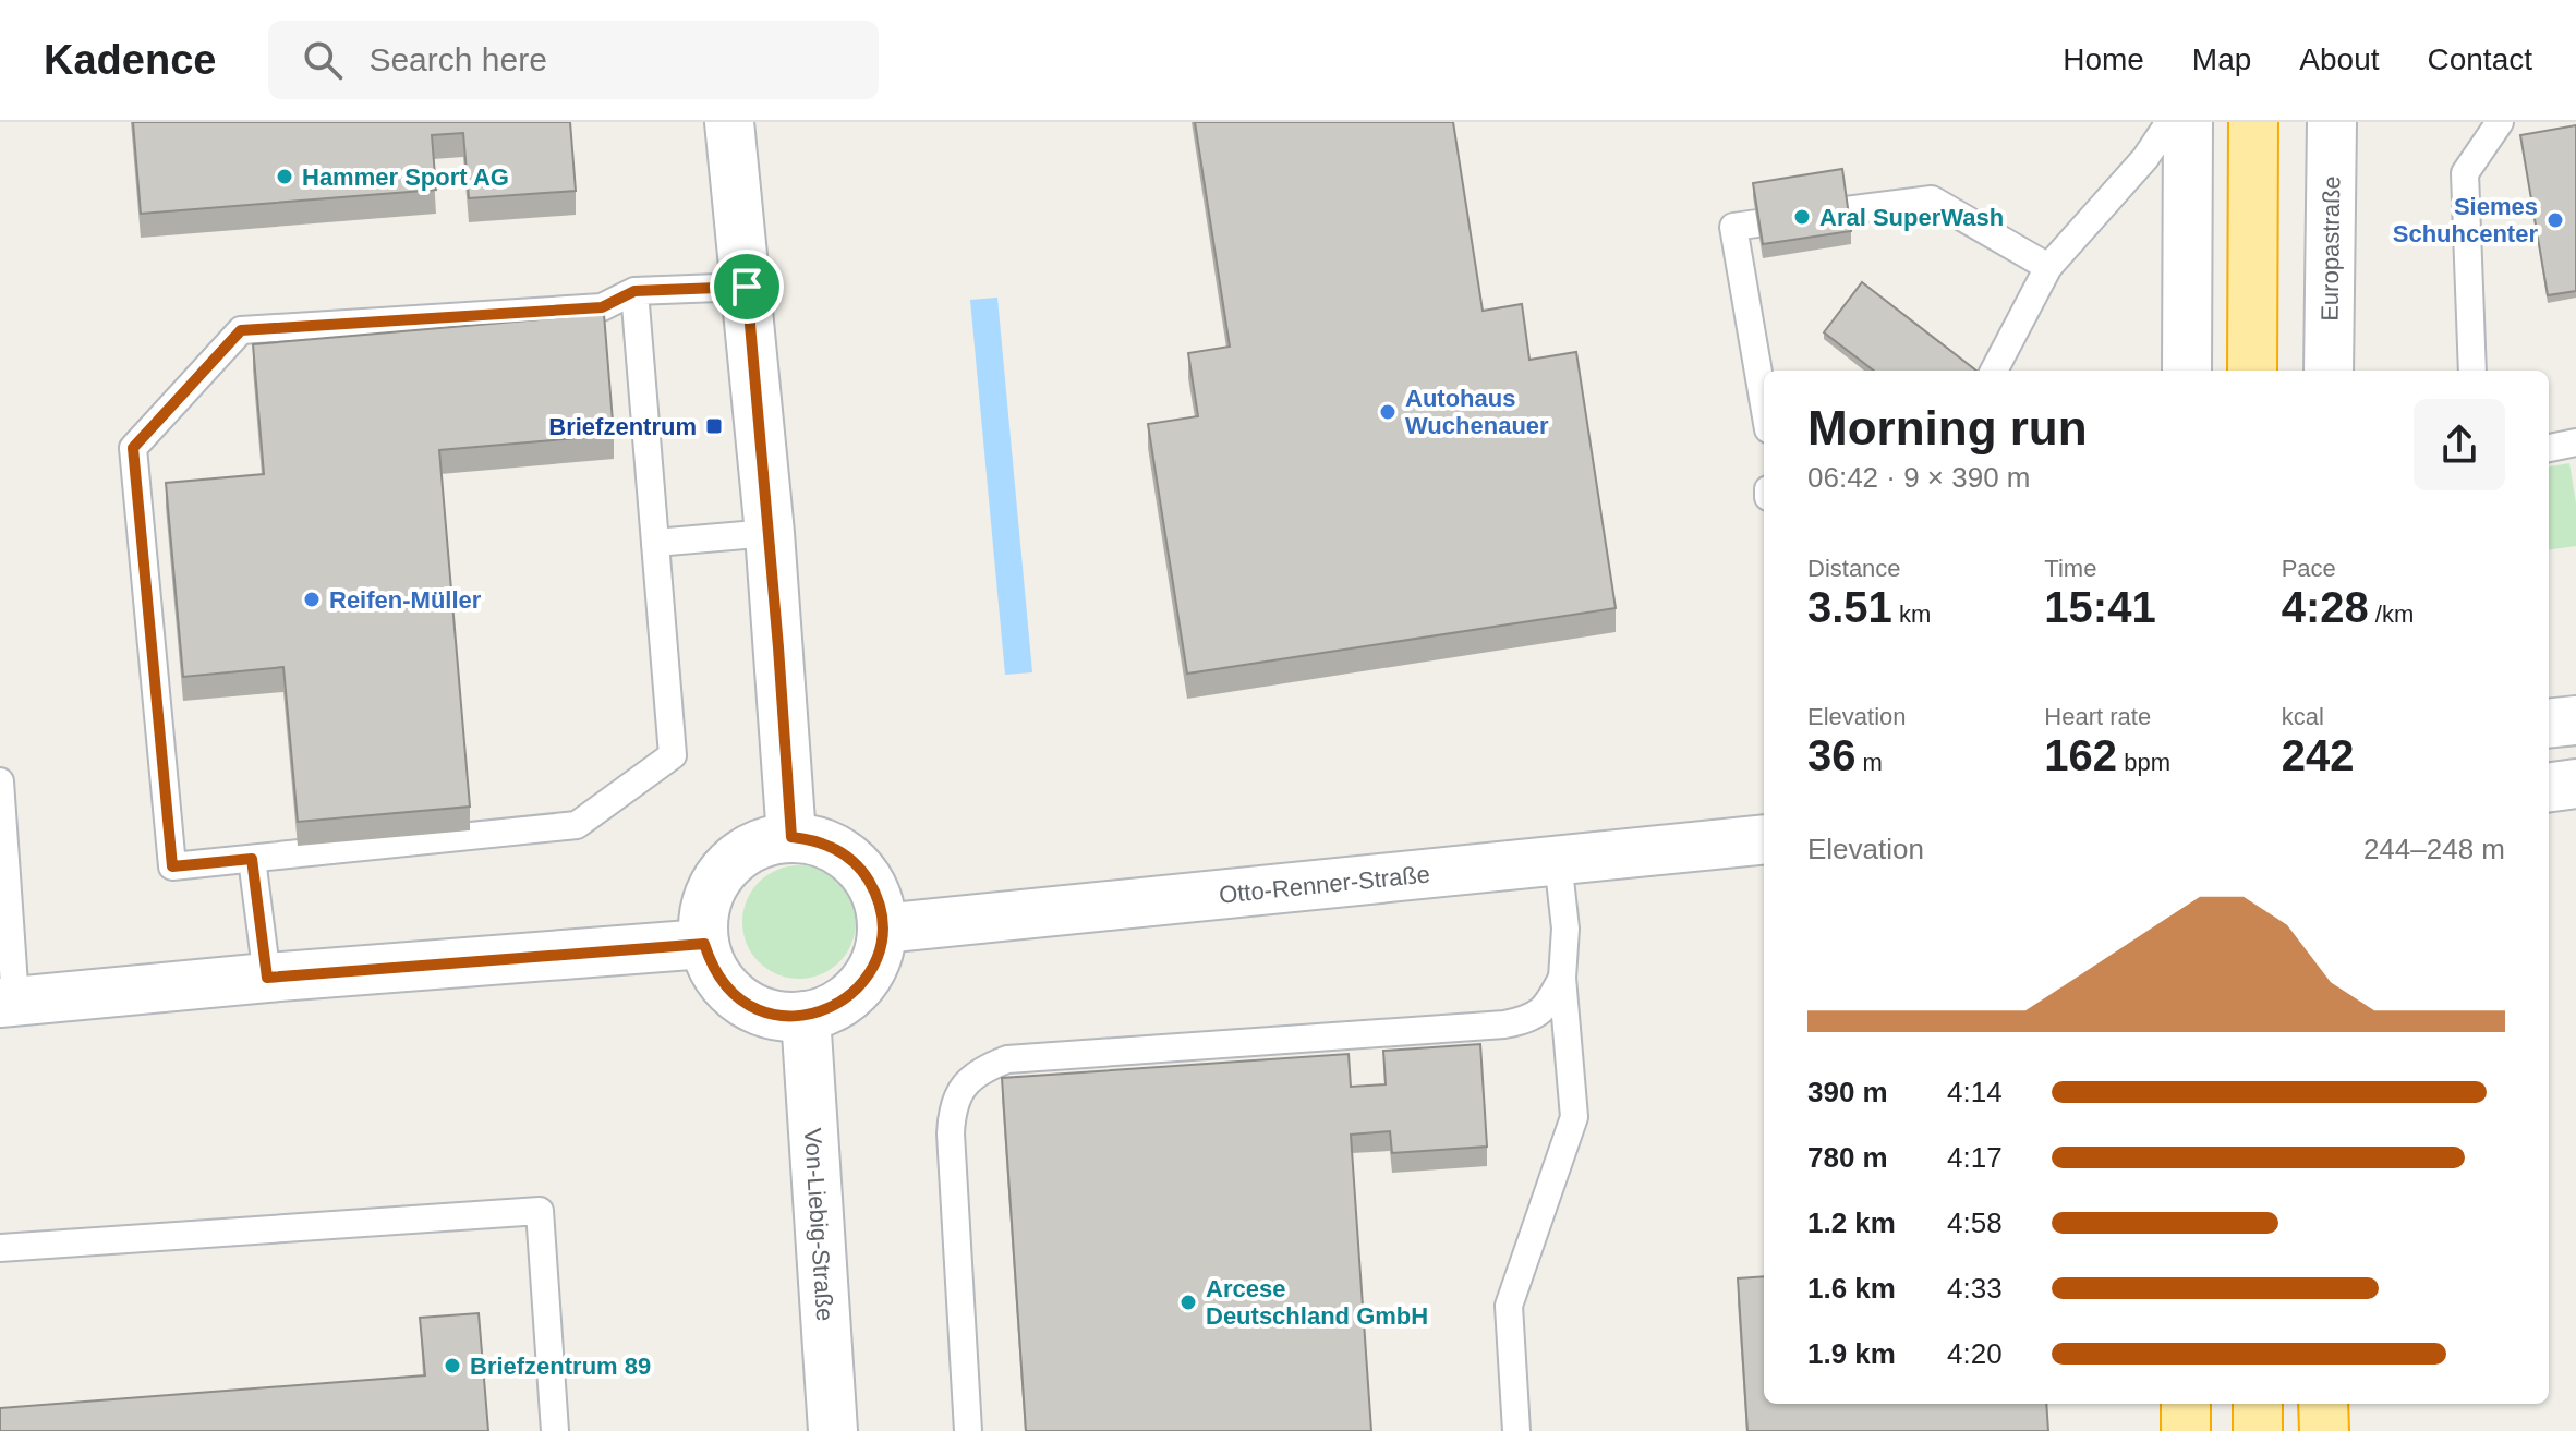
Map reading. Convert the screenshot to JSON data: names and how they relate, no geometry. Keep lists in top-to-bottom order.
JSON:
{
  "streets": {
    "street": ["Europastraße", "Otto-Renner-Straße", "Von-Liebig-Straße"]
  },
  "crossings": [
    ["Otto-Renner-Straße", "Von-Liebig-Straße"]
  ],
  "places": {
    "other": [
      "Hammer Sport AG",
      "Aral SuperWash",
      "Siemes Schuhcenter",
      "Autohaus Wuchenauer",
      "Reifen-Müller",
      "Arcese Deutschland GmbH",
      "Briefzentrum 89"
    ],
    "transit": ["Briefzentrum"]
  },
  "page": {
    "header": "Kadence",
    "search": "Search here",
    "nav": [
      "Home",
      "Map",
      "About",
      "Contact"
    ],
    "heading": ["Morning run", "06:42 · 9 × 390 m"],
    "stats": [
      ["Distance", "3.51 km"],
      ["Time", "15:41"],
      ["Pace", "4:28 /km"],
      ["Elevation", "36 m"],
      ["Heart rate", "162 bpm"],
      ["kcal", "242"]
    ],
    "chart": ["Elevation", "244–248 m"],
    "list": [
      {
        "name": "390 m",
        "note": "4:14"
      },
      {
        "name": "780 m",
        "note": "4:17"
      },
      {
        "name": "1.2 km",
        "note": "4:58"
      },
      {
        "name": "1.6 km",
        "note": "4:33"
      },
      {
        "name": "1.9 km",
        "note": "4:20"
      }
    ]
  }
}
